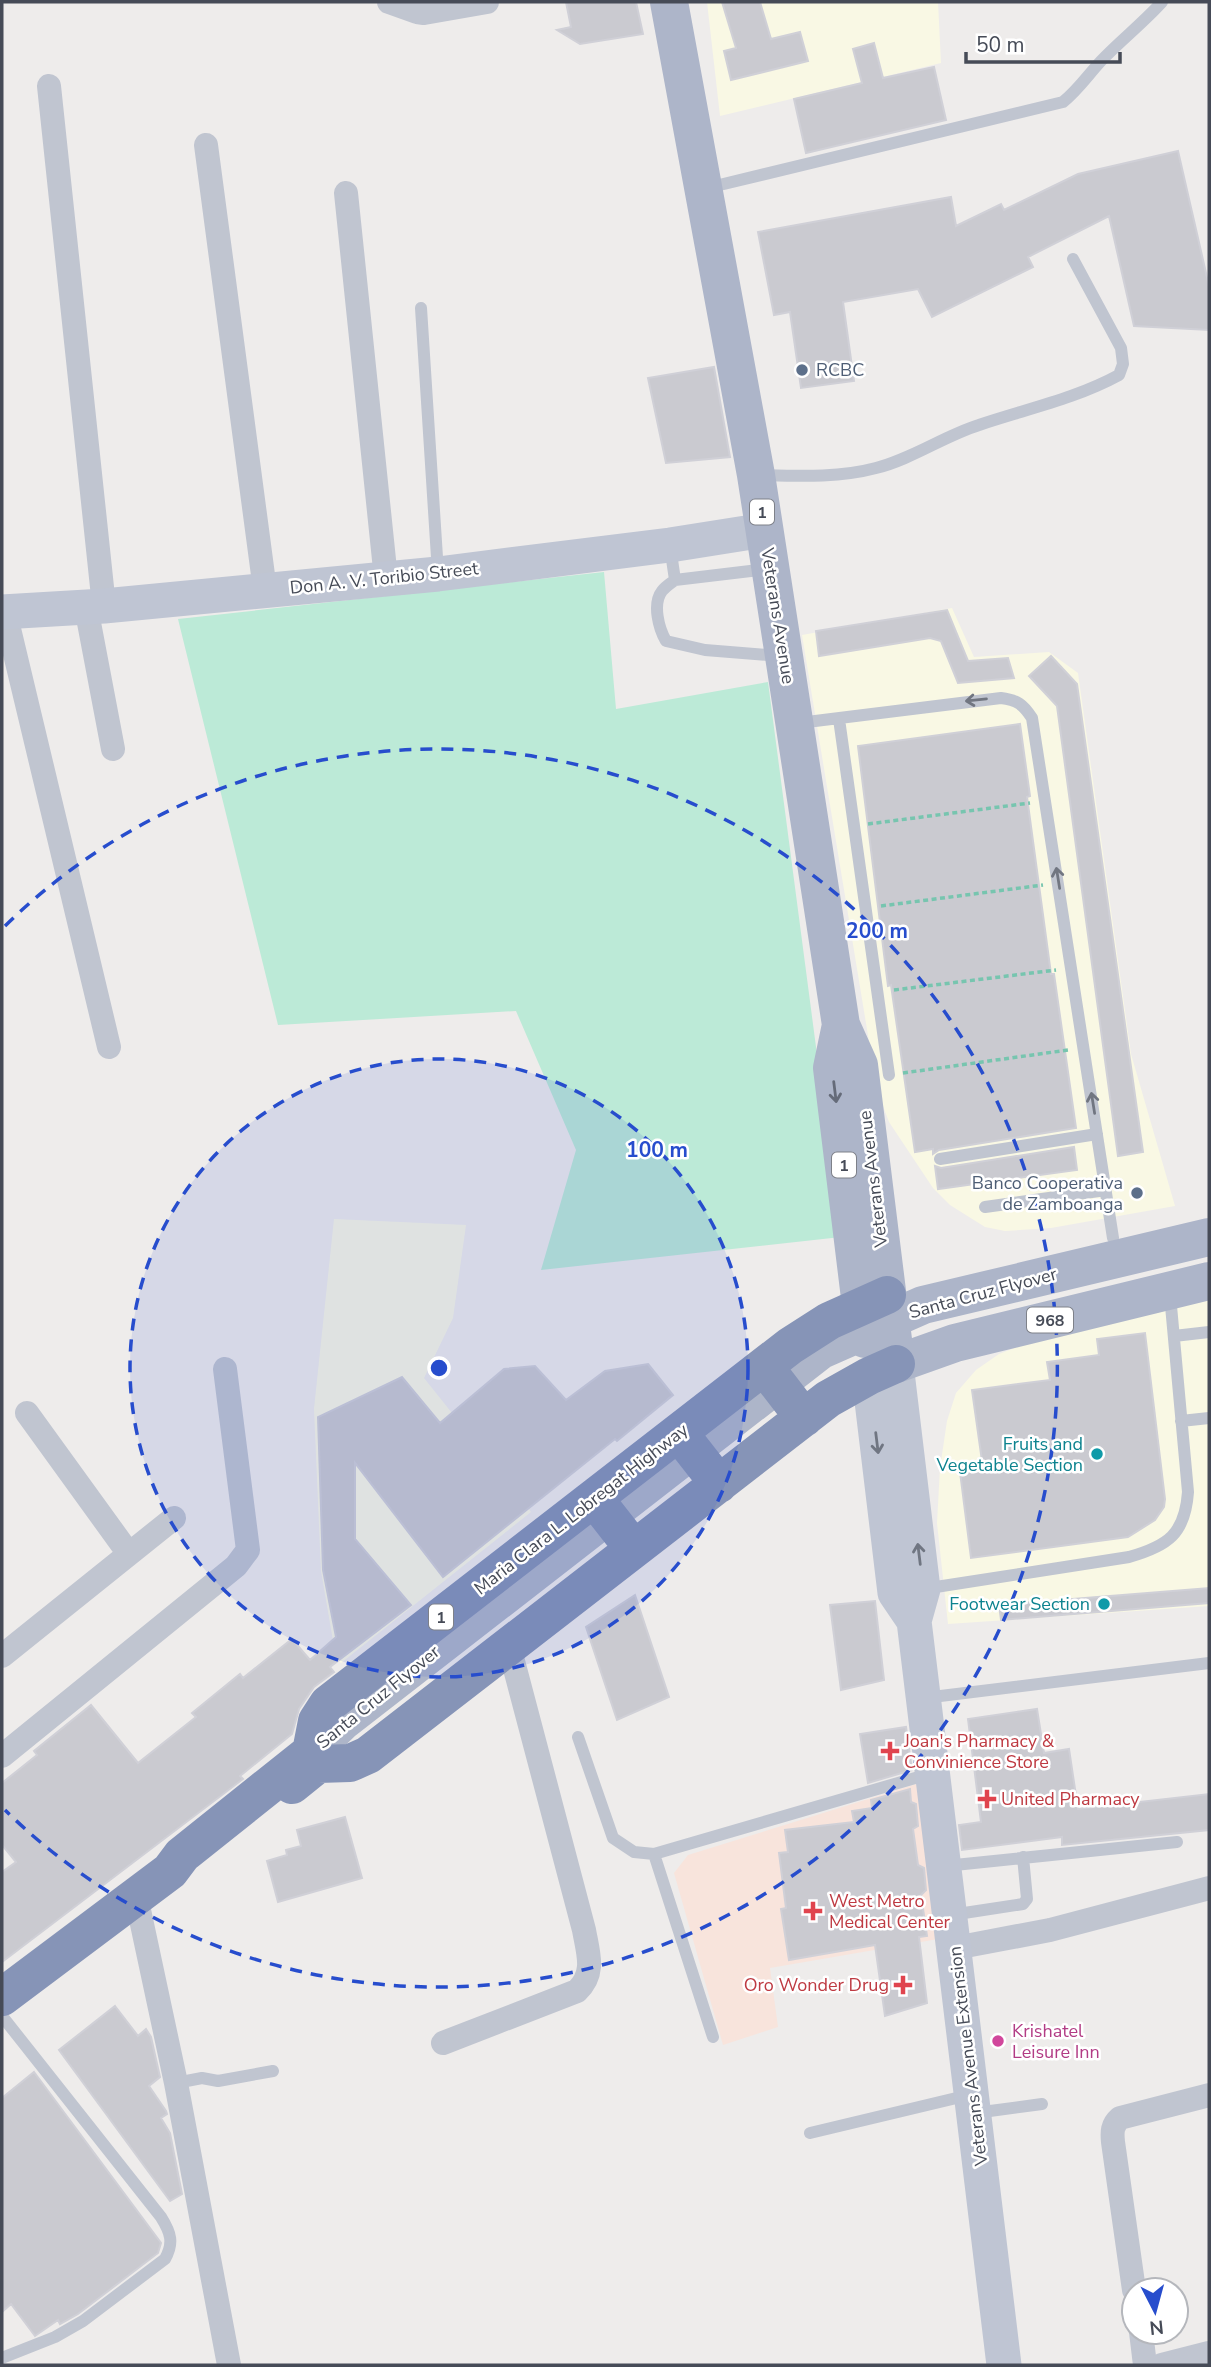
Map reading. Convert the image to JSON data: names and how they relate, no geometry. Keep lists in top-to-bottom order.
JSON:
{
  "streets": {
    "highway": ["1", "Maria Clara L. Lobregat Highway"],
    "main road": [
      "Don A. V. Toribio Street",
      "Veterans Avenue",
      "Santa Cruz Flyover",
      "968",
      "Veterans Avenue Extension"
    ]
  },
  "crossings": [
    ["1", "Veterans Avenue"],
    ["1", "968"],
    ["1", "Maria Clara L. Lobregat Highway"],
    ["1", "Veterans Avenue Extension"],
    ["Don A. V. Toribio Street", "Veterans Avenue"],
    ["Veterans Avenue", "Maria Clara L. Lobregat Highway"],
    ["Santa Cruz Flyover", "968"],
    ["Santa Cruz Flyover", "Maria Clara L. Lobregat Highway"],
    ["968", "Veterans Avenue Extension"]
  ],
  "places": {
    "other": [
      "RCBC",
      "Banco Cooperativa de Zamboanga",
      "Fruits and Vegetable Section",
      "Footwear Section",
      "Krishatel Leisure Inn"
    ],
    "health": [
      "Joan's Pharmacy & Convinience Store",
      "United Pharmacy",
      "West Metro Medical Center",
      "Oro Wonder Drug"
    ]
  },
  "scale_bar": "50 m",
  "north": "bottom",
  "rings": ["200 m", "100 m"]
}
